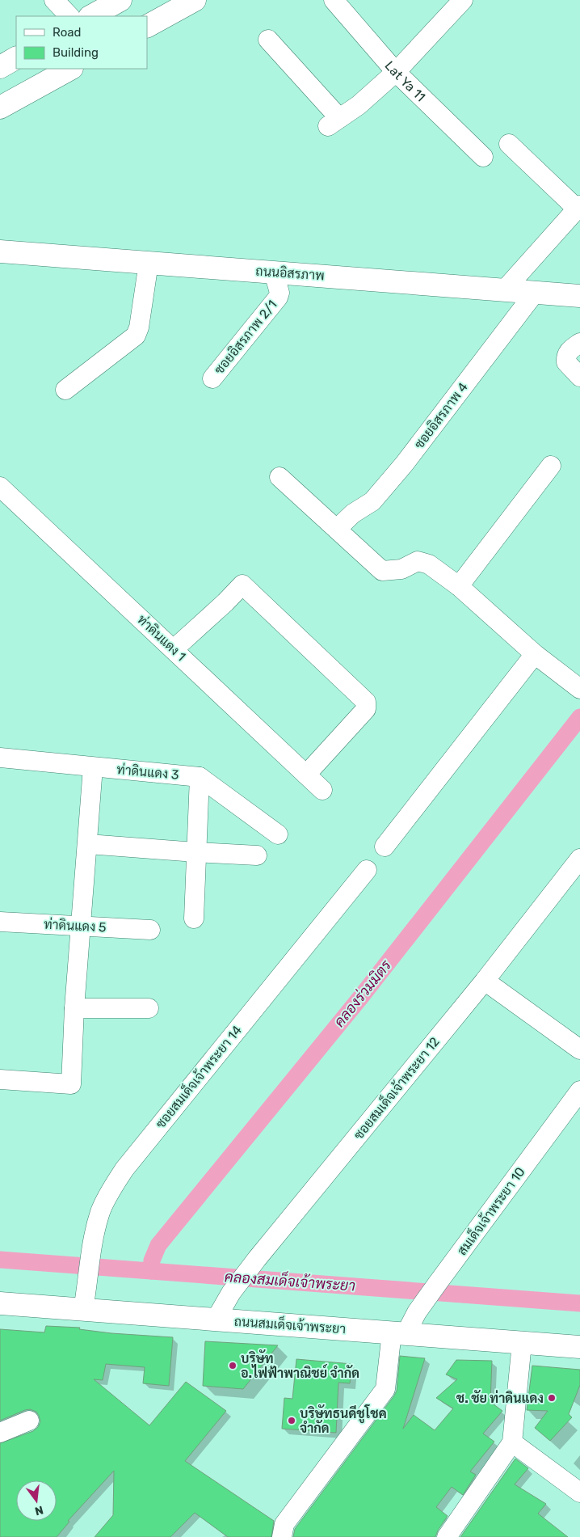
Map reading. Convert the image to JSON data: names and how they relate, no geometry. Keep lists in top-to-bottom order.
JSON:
{
  "streets": {
    "main road": ["ถนนอิสรภาพ", "ถนนสมเด็จเจ้าพระยา"],
    "street": [
      "Lat Ya 11",
      "ซอยอิสรภาพ 2/1",
      "ซอยอิสรภาพ 4",
      "ท่าดินแดง 1",
      "ท่าดินแดง 3",
      "ท่าดินแดง 5",
      "ซอยสมเด็จเจ้าพระยา 14",
      "ซอยสมเด็จเจ้าพระยา 12",
      "สมเด็จเจ้าพระยา 10"
    ]
  },
  "crossings": [
    ["ถนนอิสรภาพ", "ซอยอิสรภาพ 2/1"],
    ["ถนนอิสรภาพ", "ซอยอิสรภาพ 4"],
    ["ซอยสมเด็จเจ้าพระยา 14", "ถนนสมเด็จเจ้าพระยา"],
    ["ซอยสมเด็จเจ้าพระยา 12", "ถนนสมเด็จเจ้าพระยา"],
    ["สมเด็จเจ้าพระยา 10", "ถนนสมเด็จเจ้าพระยา"]
  ],
  "water": ["คลองร่วมมิตร", "คลองสมเด็จเจ้าพระยา"],
  "places": ["บริษัท อ.ไฟฟ้าพาณิชย์ จำกัด", "ช. ชัย ท่าดินแดง", "บริษัทธนดีชูโชค จำกัด"],
  "legend": ["Road", "Building"],
  "north": "bottom"
}
